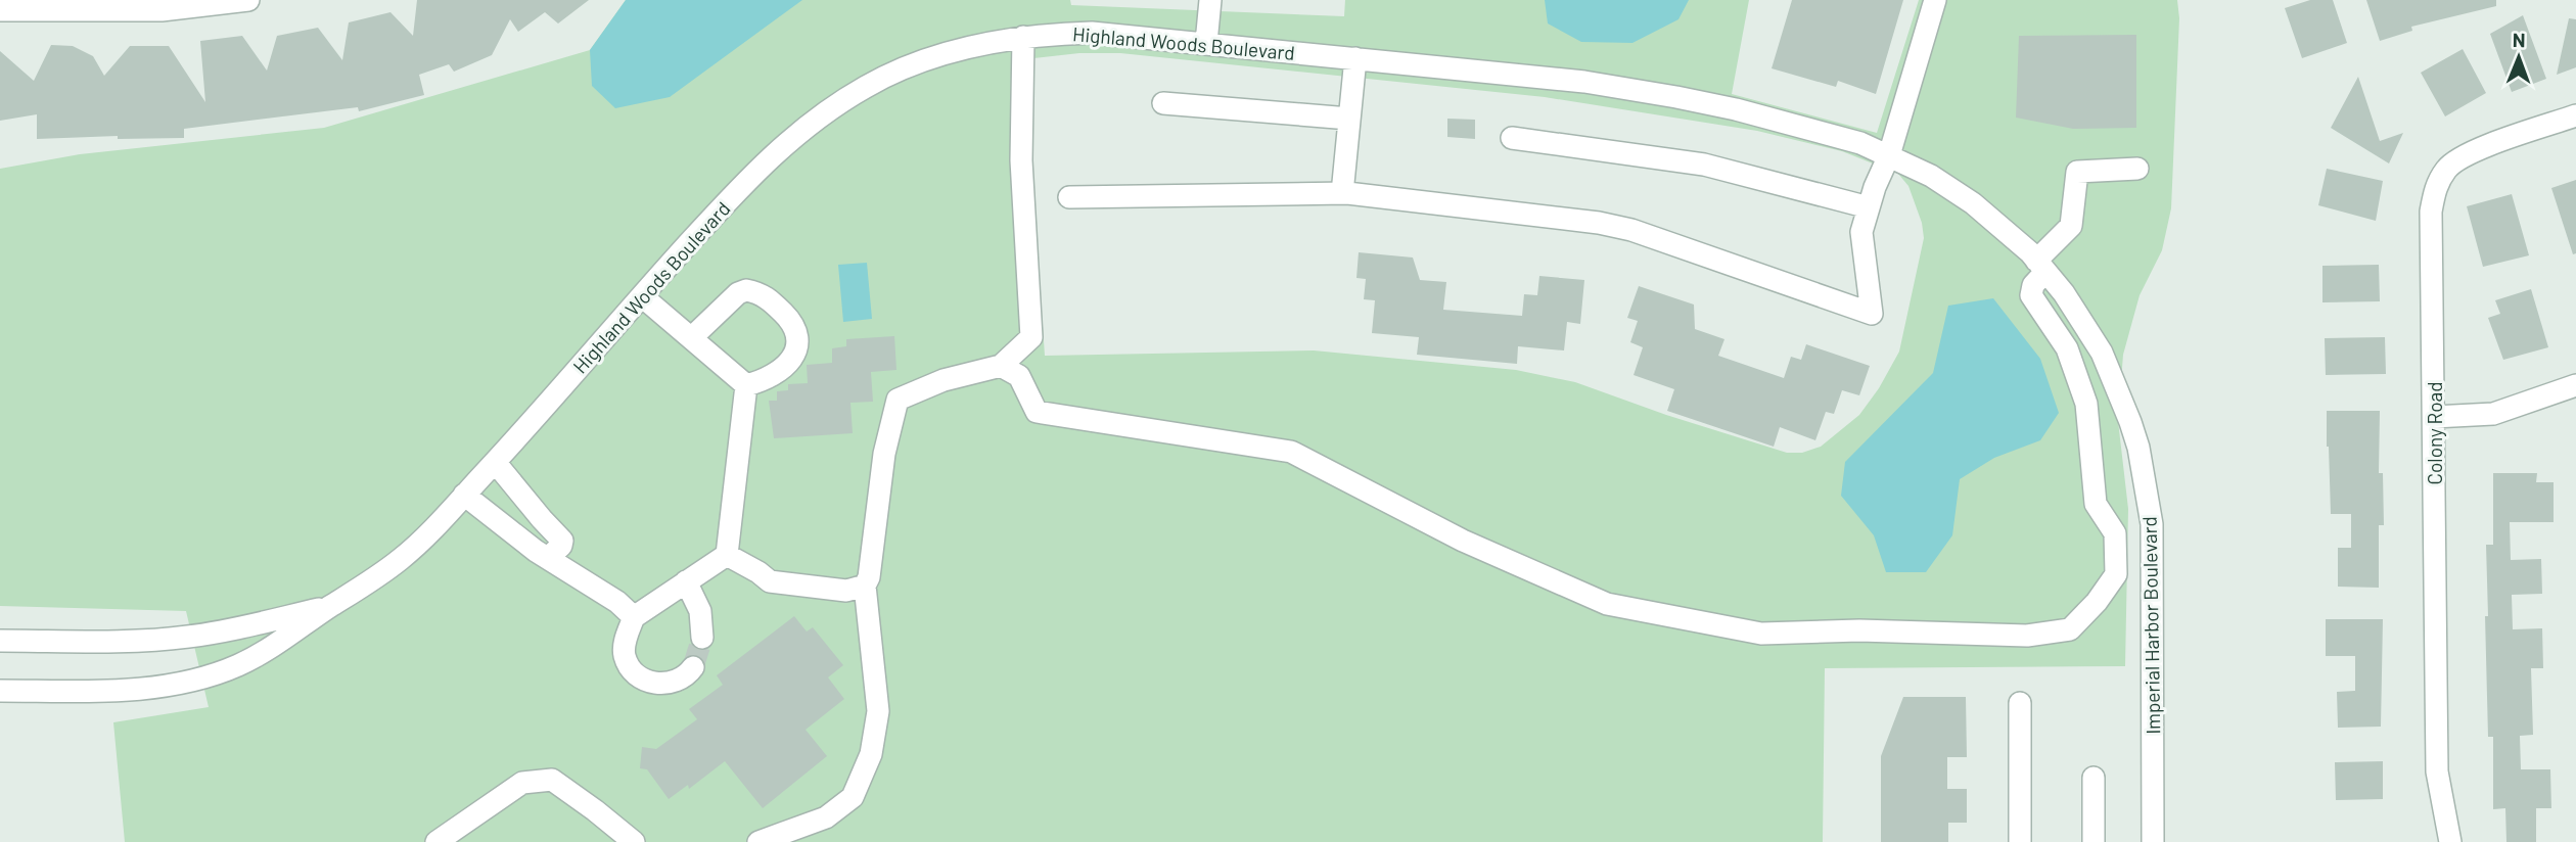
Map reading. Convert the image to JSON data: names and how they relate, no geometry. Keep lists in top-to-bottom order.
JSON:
{
  "streets": {
    "street": ["Highland Woods Boulevard", "Colony Road", "Imperial Harbor Boulevard"]
  },
  "crossings": [
    ["Highland Woods Boulevard", "Imperial Harbor Boulevard"]
  ],
  "north": "top"
}
